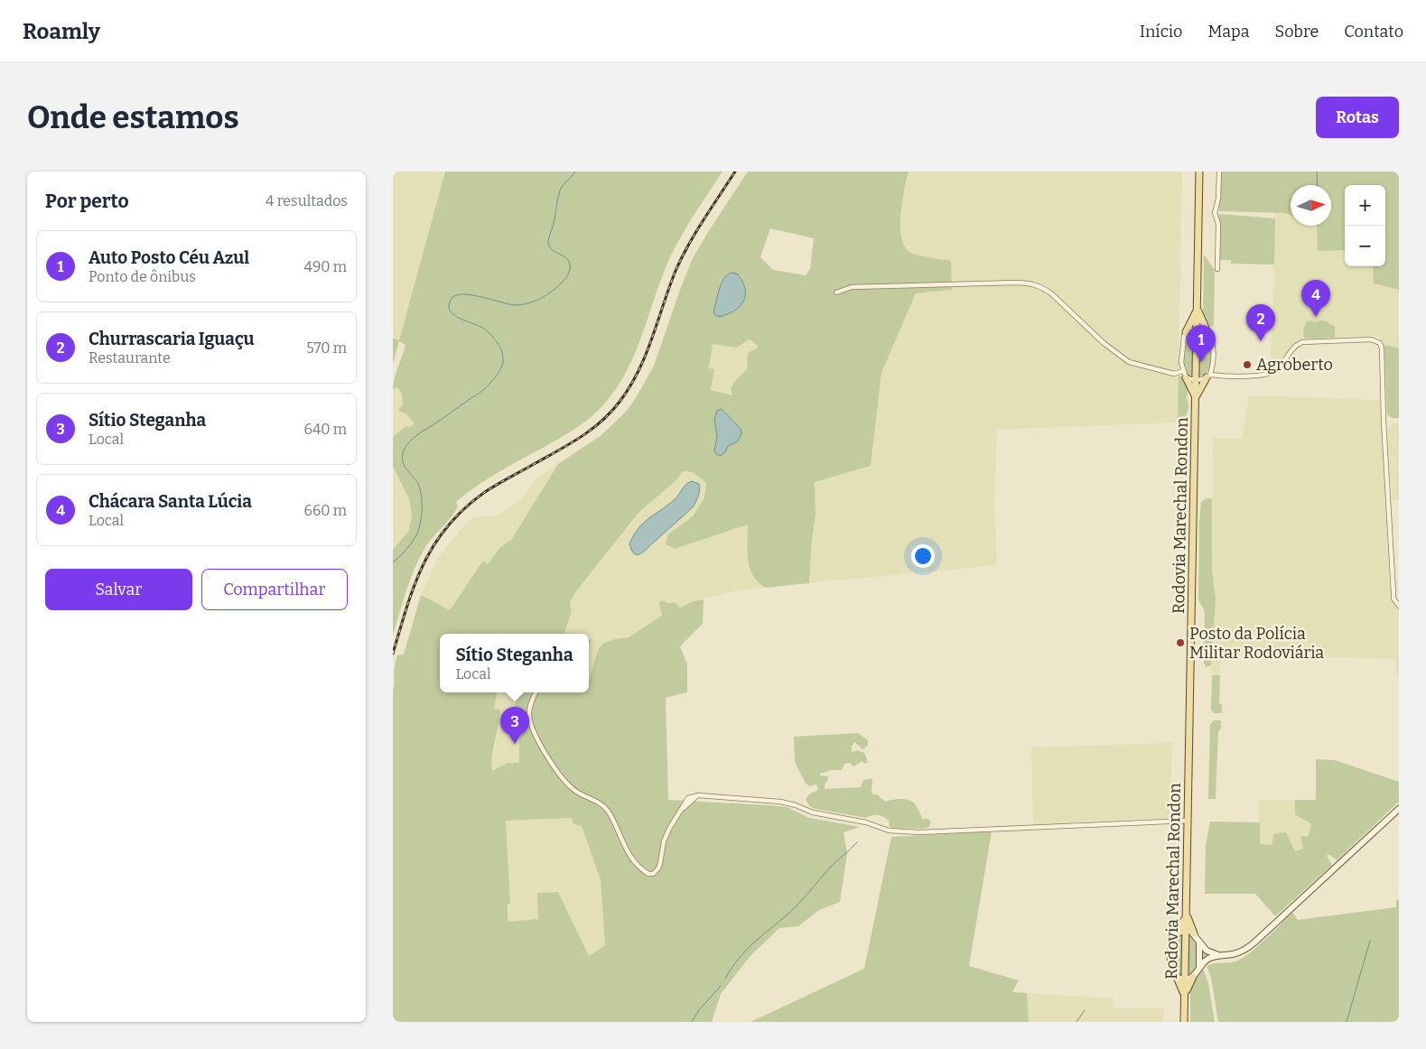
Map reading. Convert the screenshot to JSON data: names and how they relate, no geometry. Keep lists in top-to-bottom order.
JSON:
{
  "streets": {
    "main road": ["Rodovia Marechal Rondon"]
  },
  "places": ["Agroberto", "Posto da Polícia Militar Rodoviária"],
  "north": "right",
  "page": {
    "header": "Roamly",
    "nav": [
      "Início",
      "Mapa",
      "Sobre",
      "Contato"
    ],
    "buttons": [
      "Rotas",
      ["Salvar", "Compartilhar"]
    ],
    "title": "Onde estamos",
    "heading": ["Por perto", "4 resultados"],
    "map_buttons": ["+", "−"],
    "list": [
      {
        "mark": "1",
        "name": "Auto Posto Céu Azul",
        "note": "Ponto de ônibus",
        "value": "490 m"
      },
      {
        "mark": "2",
        "name": "Churrascaria Iguaçu",
        "note": "Restaurante",
        "value": "570 m"
      },
      {
        "mark": "3",
        "name": "Sítio Steganha",
        "note": "Local",
        "value": "640 m"
      },
      {
        "mark": "4",
        "name": "Chácara Santa Lúcia",
        "note": "Local",
        "value": "660 m"
      }
    ],
    "pins": [
      "4",
      "2",
      "1",
      "3"
    ],
    "popup": ["Sítio Steganha", "Local"]
  }
}
